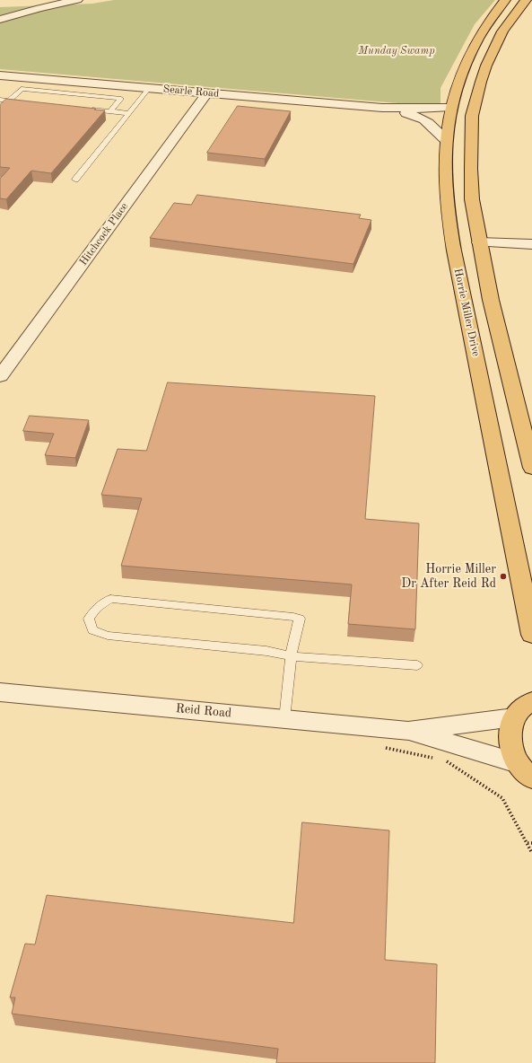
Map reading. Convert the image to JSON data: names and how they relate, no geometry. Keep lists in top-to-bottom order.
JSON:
{
  "streets": {
    "main road": ["Horrie Miller Drive"],
    "street": ["Searle Road", "Hitchcock Place", "Reid Road"]
  },
  "crossings": [
    ["Searle Road", "Hitchcock Place"],
    ["Searle Road", "Horrie Miller Drive"]
  ],
  "parks": ["Munday Swamp"],
  "places": ["Horrie Miller Dr After Reid Rd"]
}
